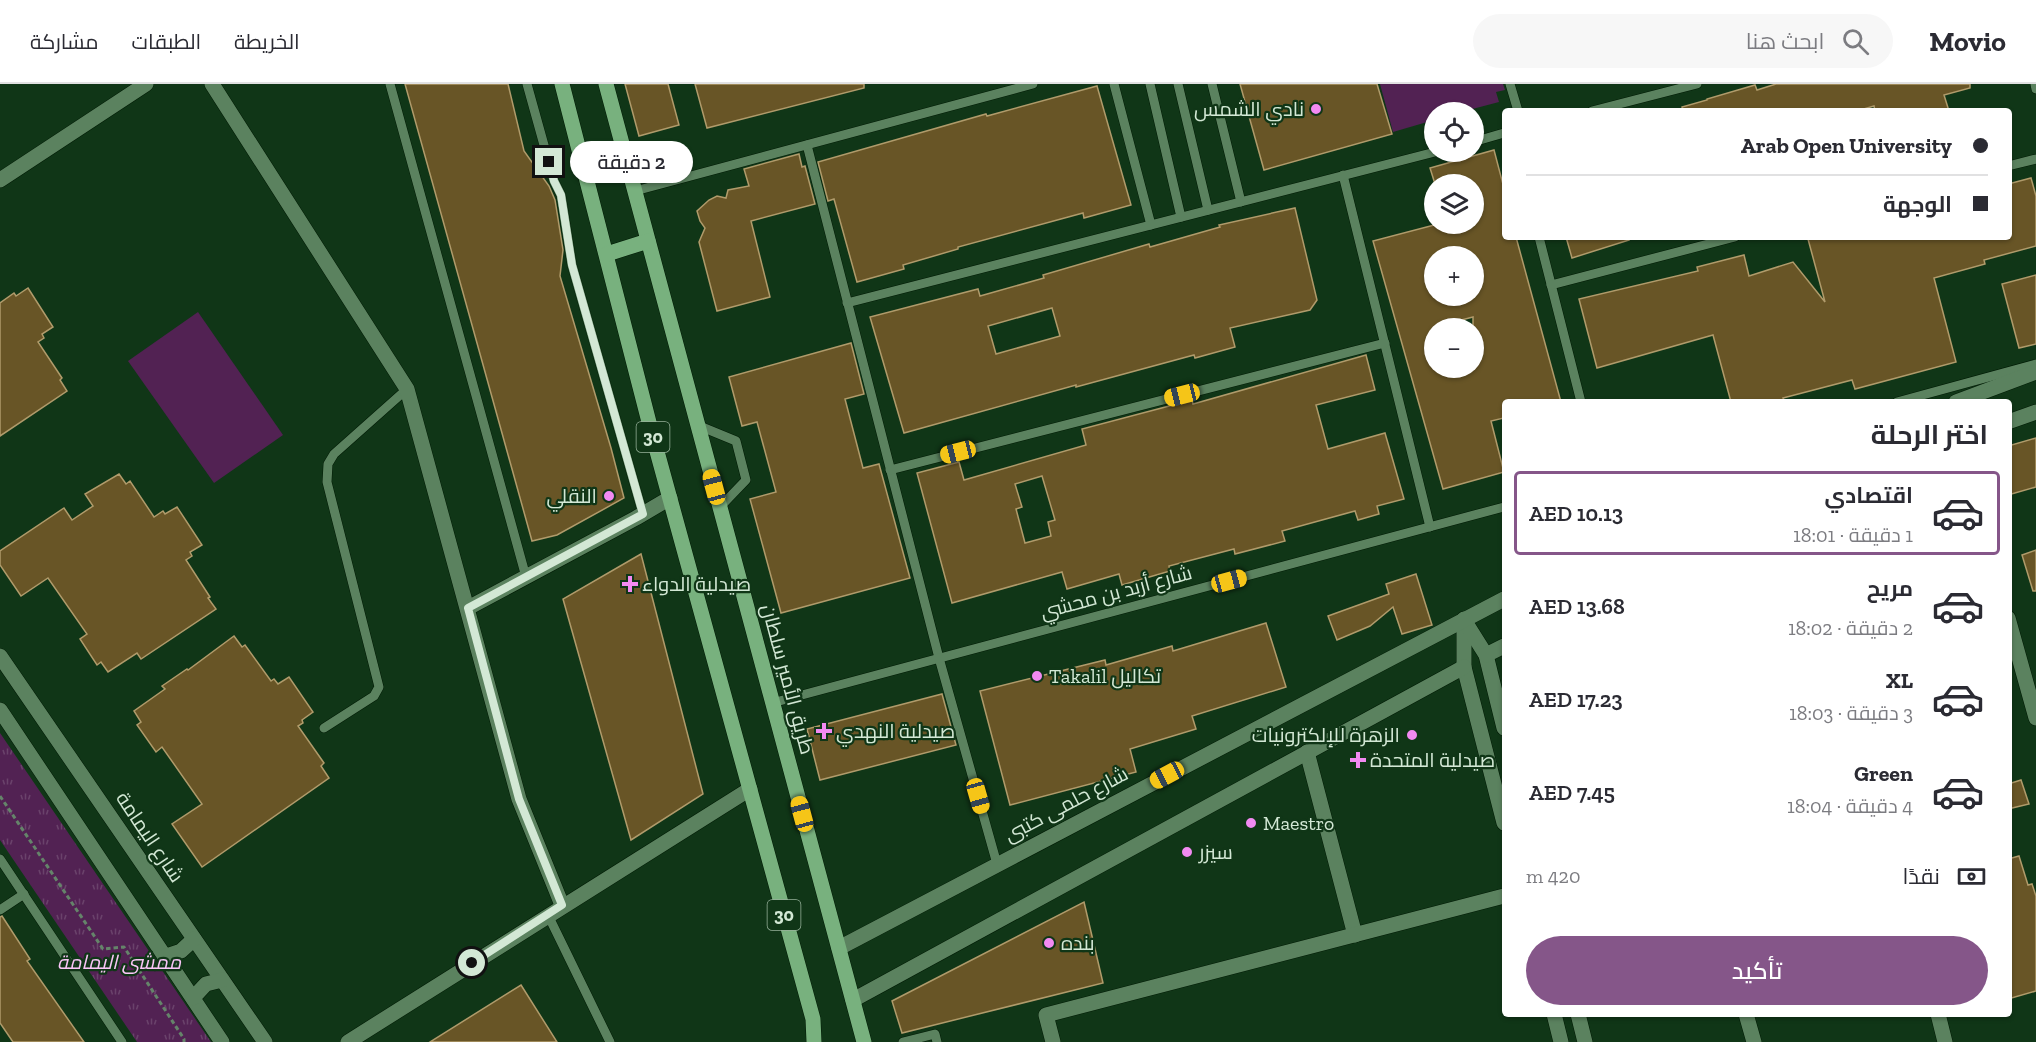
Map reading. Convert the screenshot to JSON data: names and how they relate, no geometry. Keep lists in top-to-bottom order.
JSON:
{
  "streets": {
    "main road": ["30", "طريق الأمير سلطان"],
    "street": ["شارع حلمى كتبى", "شارع اليمامة"],
    "lane": ["شارع أربد بن محشي"]
  },
  "crossings": [
    ["شارع أربد بن محشي", "طريق الأمير سلطان"],
    ["طريق الأمير سلطان", "شارع حلمى كتبى"]
  ],
  "parks": ["ممشى اليمامة"],
  "places": {
    "other": [
      "نادي الشمس",
      "النقلي",
      "Takalil تكاليل",
      "الزهرة للإلكترونيات",
      "Maestro",
      "سيزر",
      "بنده"
    ],
    "health": ["صيدلية الدواء", "صيدلية النهدي", "صيدلية المتحدة"]
  },
  "page": {
    "header": "Movio",
    "search": "ابحث هنا",
    "nav": ["الخريطة", "الطبقات", "مشاركة"],
    "map_buttons": ["+", "−"],
    "banner": ["Arab Open University", "الوجهة"],
    "bubble": "2 دقيقة",
    "heading": "اختر الرحلة",
    "list": [
      {
        "name": "اقتصادي",
        "note": "1 دقيقة · 18:01",
        "value": "AED 10.13"
      },
      {
        "name": "مريح",
        "note": "2 دقيقة · 18:02",
        "value": "AED 13.68"
      },
      {
        "name": "XL",
        "note": "3 دقيقة · 18:03",
        "value": "AED 17.23"
      },
      {
        "name": "Green",
        "note": "4 دقيقة · 18:04",
        "value": "AED 7.45"
      }
    ],
    "pay": ["نقدًا", "420 m"],
    "buttons": "تأكيد"
  }
}
